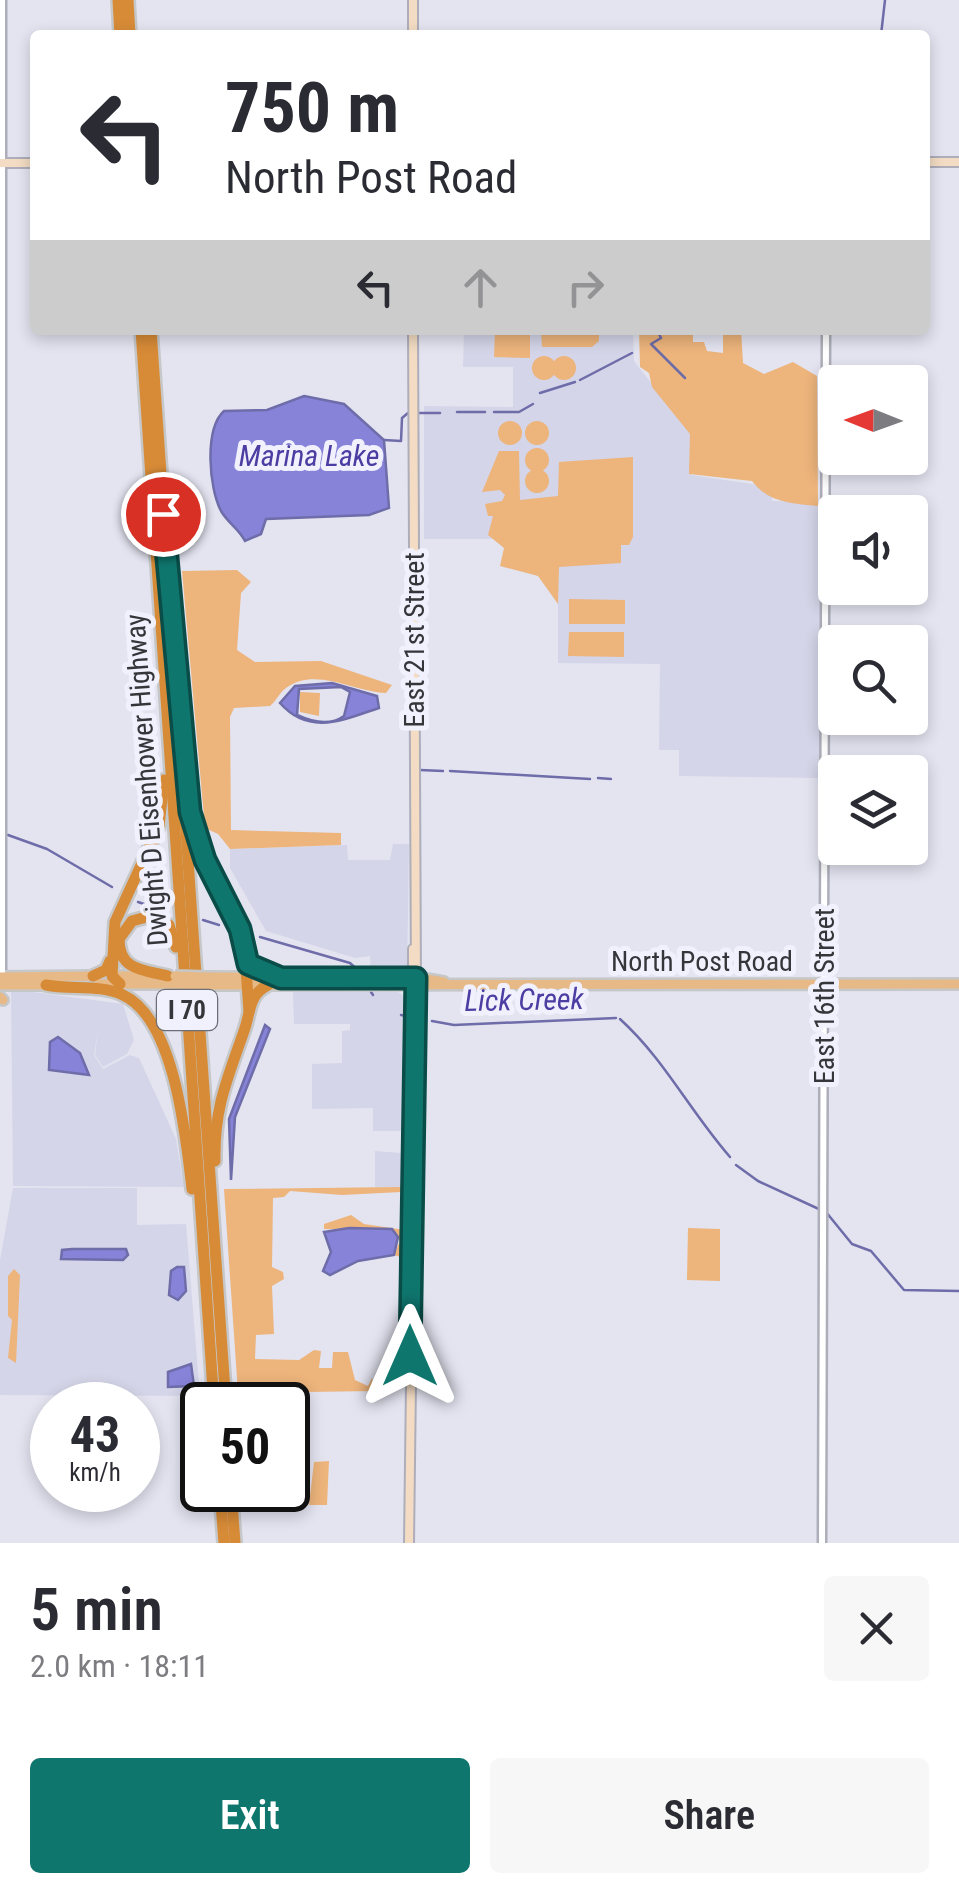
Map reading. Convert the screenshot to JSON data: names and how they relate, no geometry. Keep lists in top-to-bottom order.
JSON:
{
  "streets": {
    "highway": ["Dwight D Eisenhower Highway", "I 70"],
    "main road": ["East 21st Street", "North Post Road"],
    "street": ["East 16th Street"]
  },
  "crossings": [
    ["East 21st Street", "North Post Road"],
    ["North Post Road", "East 16th Street"]
  ],
  "water": ["Marina Lake", "Lick Creek"],
  "north": "left",
  "page": {
    "turn": ["750 m", "North Post Road"],
    "speed": "43 km/h",
    "limit": "50",
    "heading": ["5 min", "2.0 km · 18:11"],
    "buttons": ["Exit", "Share"]
  }
}
